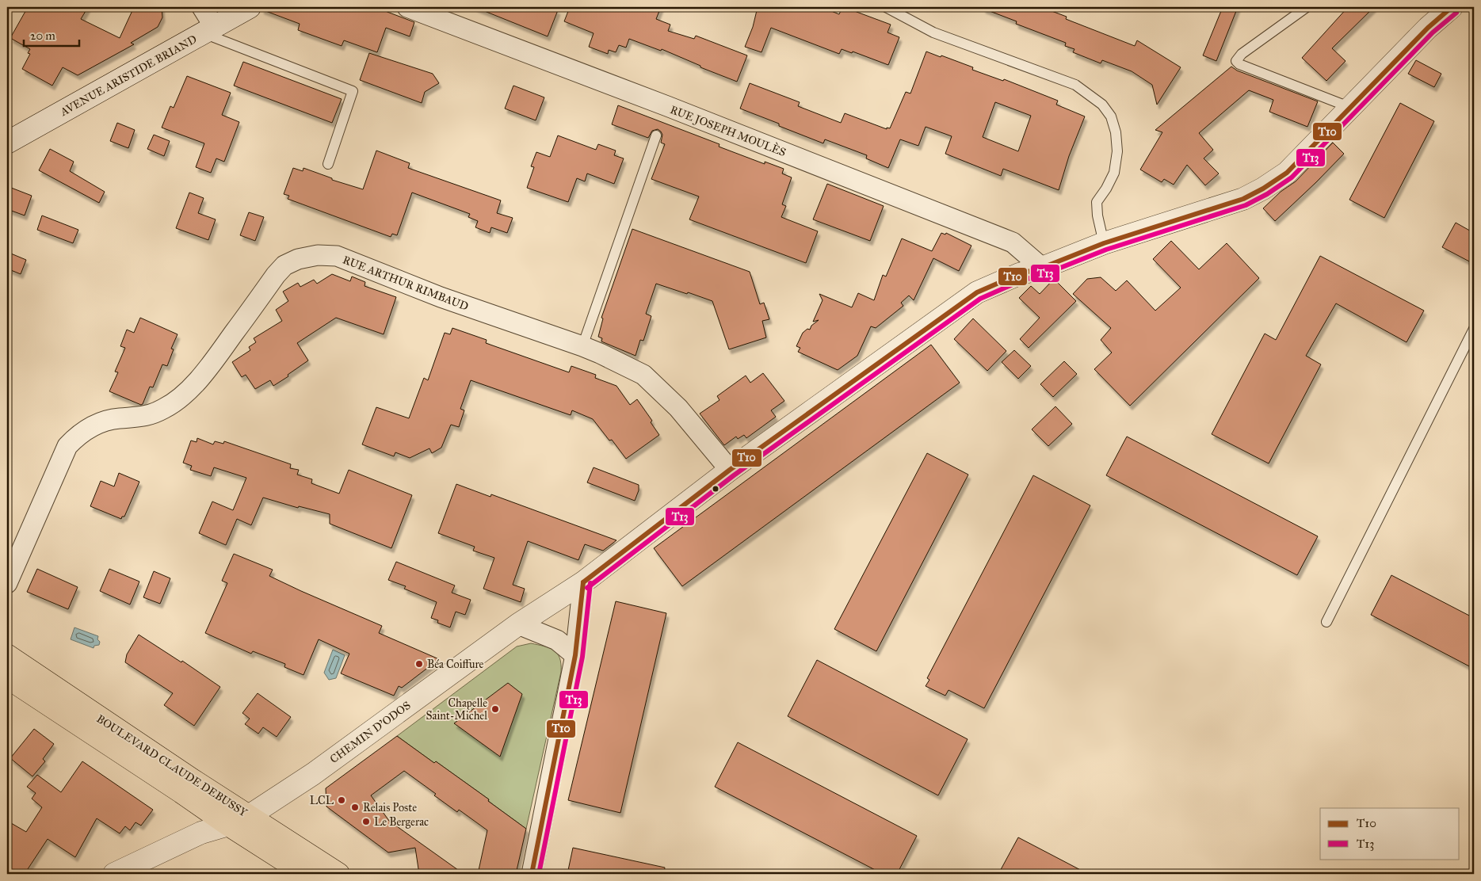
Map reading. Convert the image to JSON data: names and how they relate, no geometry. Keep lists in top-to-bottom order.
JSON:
{
  "streets": {
    "main road": ["BOULEVARD CLAUDE DEBUSSY"],
    "street": [
      "AVENUE ARISTIDE BRIAND",
      "RUE JOSEPH MOULÈS",
      "RUE ARTHUR RIMBAUD",
      "CHEMIN D'ODOS"
    ]
  },
  "crossings": [
    ["RUE JOSEPH MOULÈS", "CHEMIN D'ODOS"],
    ["RUE ARTHUR RIMBAUD", "CHEMIN D'ODOS"],
    ["CHEMIN D'ODOS", "BOULEVARD CLAUDE DEBUSSY"]
  ],
  "places": [
    "Béa Coiffure",
    "Chapelle Saint-Michel",
    "LCL",
    "Relais Poste",
    "Le Bergerac"
  ],
  "lines": ["transit line T10", "transit line T13"],
  "legend": ["T10", "T13"],
  "scale_bar": "20 m"
}
